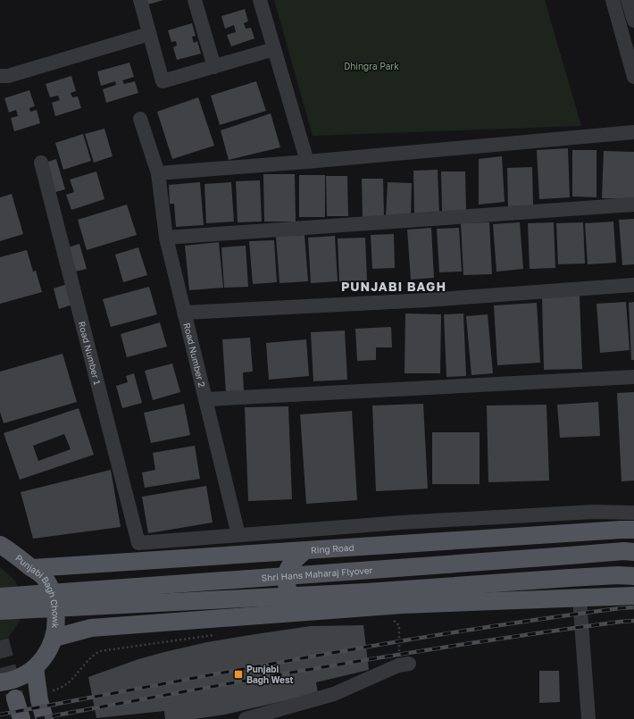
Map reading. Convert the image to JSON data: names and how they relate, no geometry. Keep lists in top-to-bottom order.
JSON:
{
  "streets": {
    "main road": ["Ring Road", "Shri Hans Maharaj Flyover", "Punjabi Bagh Chowk"],
    "street": ["Road Number 1", "Road Number 2"]
  },
  "crossings": [
    ["Road Number 1", "Road Number 2"],
    ["Ring Road", "Punjabi Bagh Chowk"]
  ],
  "districts": ["PUNJABI BAGH"],
  "parks": ["Dhingra Park"],
  "places": {
    "transit": ["Punjabi Bagh West"]
  }
}
